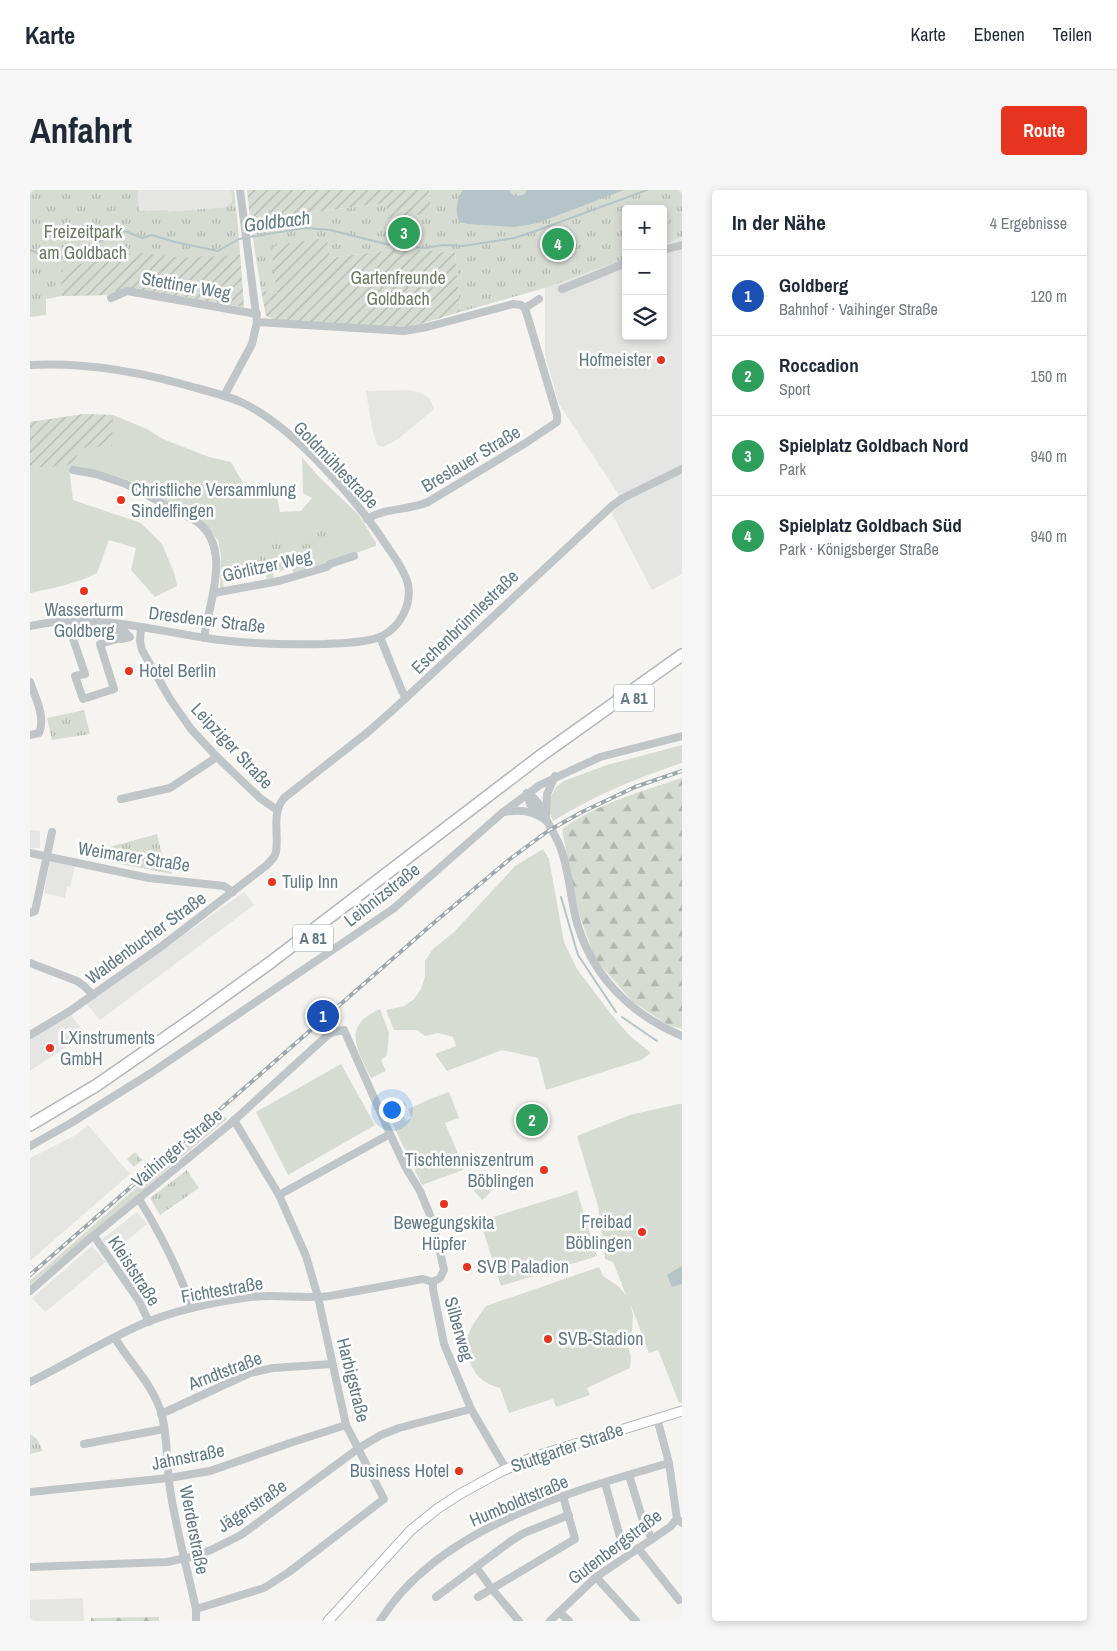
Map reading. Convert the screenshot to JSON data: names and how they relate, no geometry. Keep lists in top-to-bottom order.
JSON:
{
  "streets": {
    "highway": ["A 81"],
    "main road": ["Stuttgarter Straße"],
    "street": [
      "Stettiner Weg",
      "Breslauer Straße",
      "Goldmühlestraße",
      "Görlitzer Weg",
      "Dresdener Straße",
      "Eschenbrünnlestraße",
      "Leipziger Straße",
      "Weimarer Straße",
      "Leibnizstraße",
      "Waldenbucher Straße",
      "Vaihinger Straße",
      "Kleiststraße",
      "Fichtestraße",
      "Silberweg",
      "Arndtstraße",
      "Harbigstraße",
      "Jahnstraße",
      "Humboldtstraße",
      "Jägerstraße",
      "Werderstraße",
      "Gutenbergstraße"
    ]
  },
  "crossings": [
    ["Breslauer Straße", "Goldmühlestraße"],
    ["Goldmühlestraße", "Dresdener Straße"],
    ["Dresdener Straße", "Leipziger Straße"],
    ["Eschenbrünnlestraße", "Leipziger Straße"],
    ["Leipziger Straße", "Waldenbucher Straße"],
    ["Weimarer Straße", "Waldenbucher Straße"],
    ["Vaihinger Straße", "Kleiststraße"],
    ["Vaihinger Straße", "Silberweg"],
    ["Vaihinger Straße", "Harbigstraße"],
    ["Kleiststraße", "Fichtestraße"],
    ["Fichtestraße", "Silberweg"],
    ["Fichtestraße", "Harbigstraße"],
    ["Fichtestraße", "Werderstraße"],
    ["Silberweg", "Stuttgarter Straße"],
    ["Silberweg", "Jägerstraße"],
    ["Arndtstraße", "Harbigstraße"],
    ["Arndtstraße", "Werderstraße"],
    ["Harbigstraße", "Jahnstraße"],
    ["Harbigstraße", "Jägerstraße"],
    ["Harbigstraße", "Werderstraße"],
    ["Jahnstraße", "Werderstraße"],
    ["Jägerstraße", "Werderstraße"]
  ],
  "water": ["Goldbach"],
  "parks": ["Freizeitpark am Goldbach", "Gartenfreunde Goldbach"],
  "places": [
    "Hofmeister",
    "Christliche Versammlung Sindelfingen",
    "Wasserturm Goldberg",
    "Hotel Berlin",
    "Tulip Inn",
    "LXinstruments GmbH",
    "Tischtenniszentrum Böblingen",
    "Bewegungskita Hüpfer",
    "Freibad Böblingen",
    "SVB Paladion",
    "SVB-Stadion",
    "Business Hotel"
  ],
  "page": {
    "header": "Karte",
    "nav": ["Karte", "Ebenen", "Teilen"],
    "buttons": "Route",
    "title": "Anfahrt",
    "heading": ["In der Nähe", "4 Ergebnisse"],
    "map_buttons": ["+", "−"],
    "pins": [
      "3",
      "4",
      "1",
      "2"
    ],
    "list": [
      {
        "mark": "1",
        "name": "Goldberg",
        "note": "Bahnhof · Vaihinger Straße",
        "value": "120 m"
      },
      {
        "mark": "2",
        "name": "Roccadion",
        "note": "Sport",
        "value": "150 m"
      },
      {
        "mark": "3",
        "name": "Spielplatz Goldbach Nord",
        "note": "Park",
        "value": "940 m"
      },
      {
        "mark": "4",
        "name": "Spielplatz Goldbach Süd",
        "note": "Park · Königsberger Straße",
        "value": "940 m"
      }
    ]
  }
}
